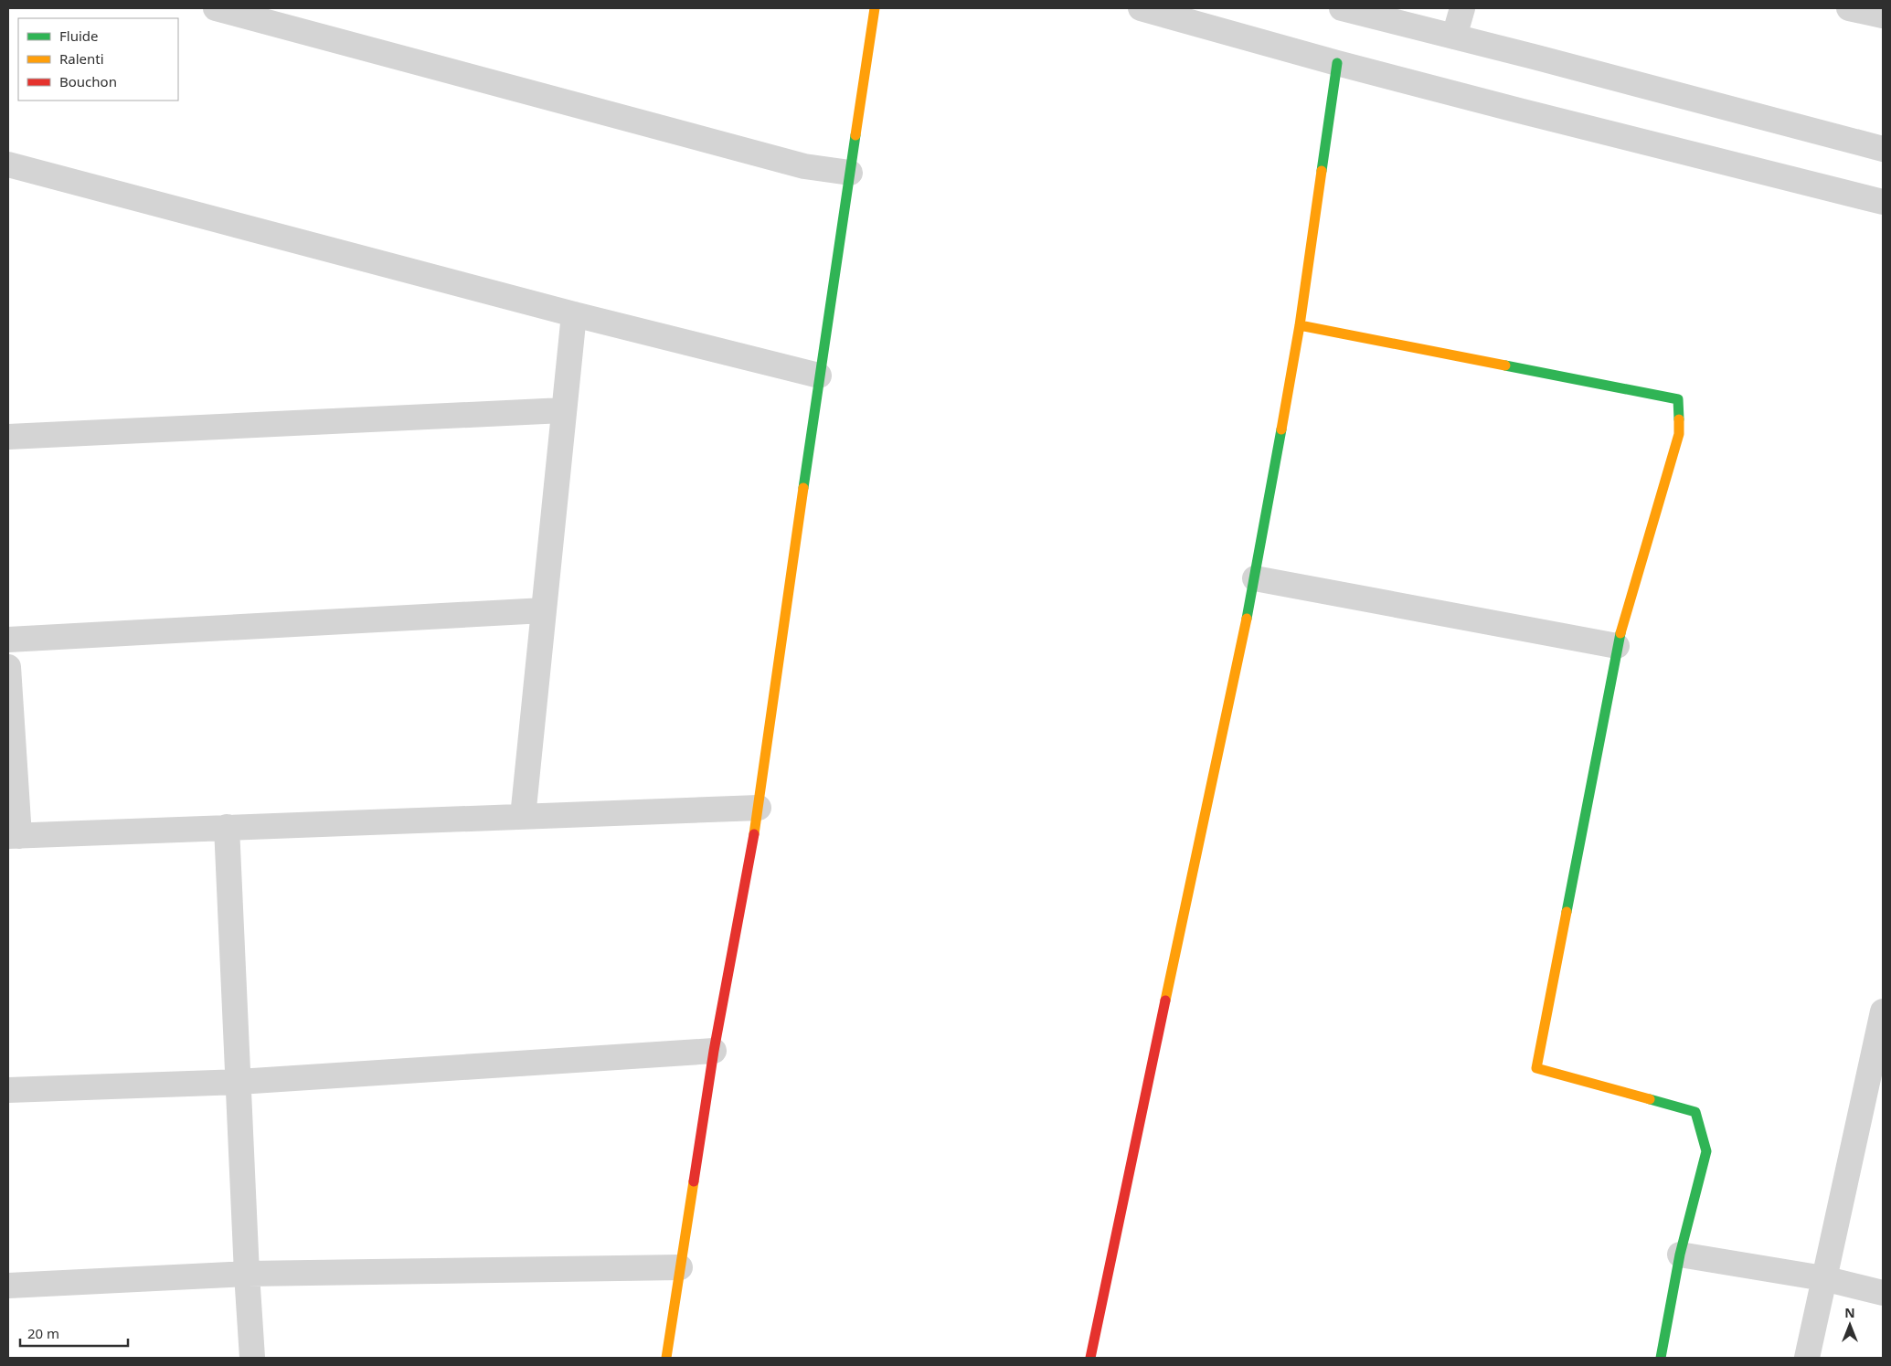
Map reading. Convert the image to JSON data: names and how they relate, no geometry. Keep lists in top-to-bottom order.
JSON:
{
  "legend": ["Fluide", "Ralenti", "Bouchon"],
  "scale_bar": "20 m",
  "north": "top"
}
